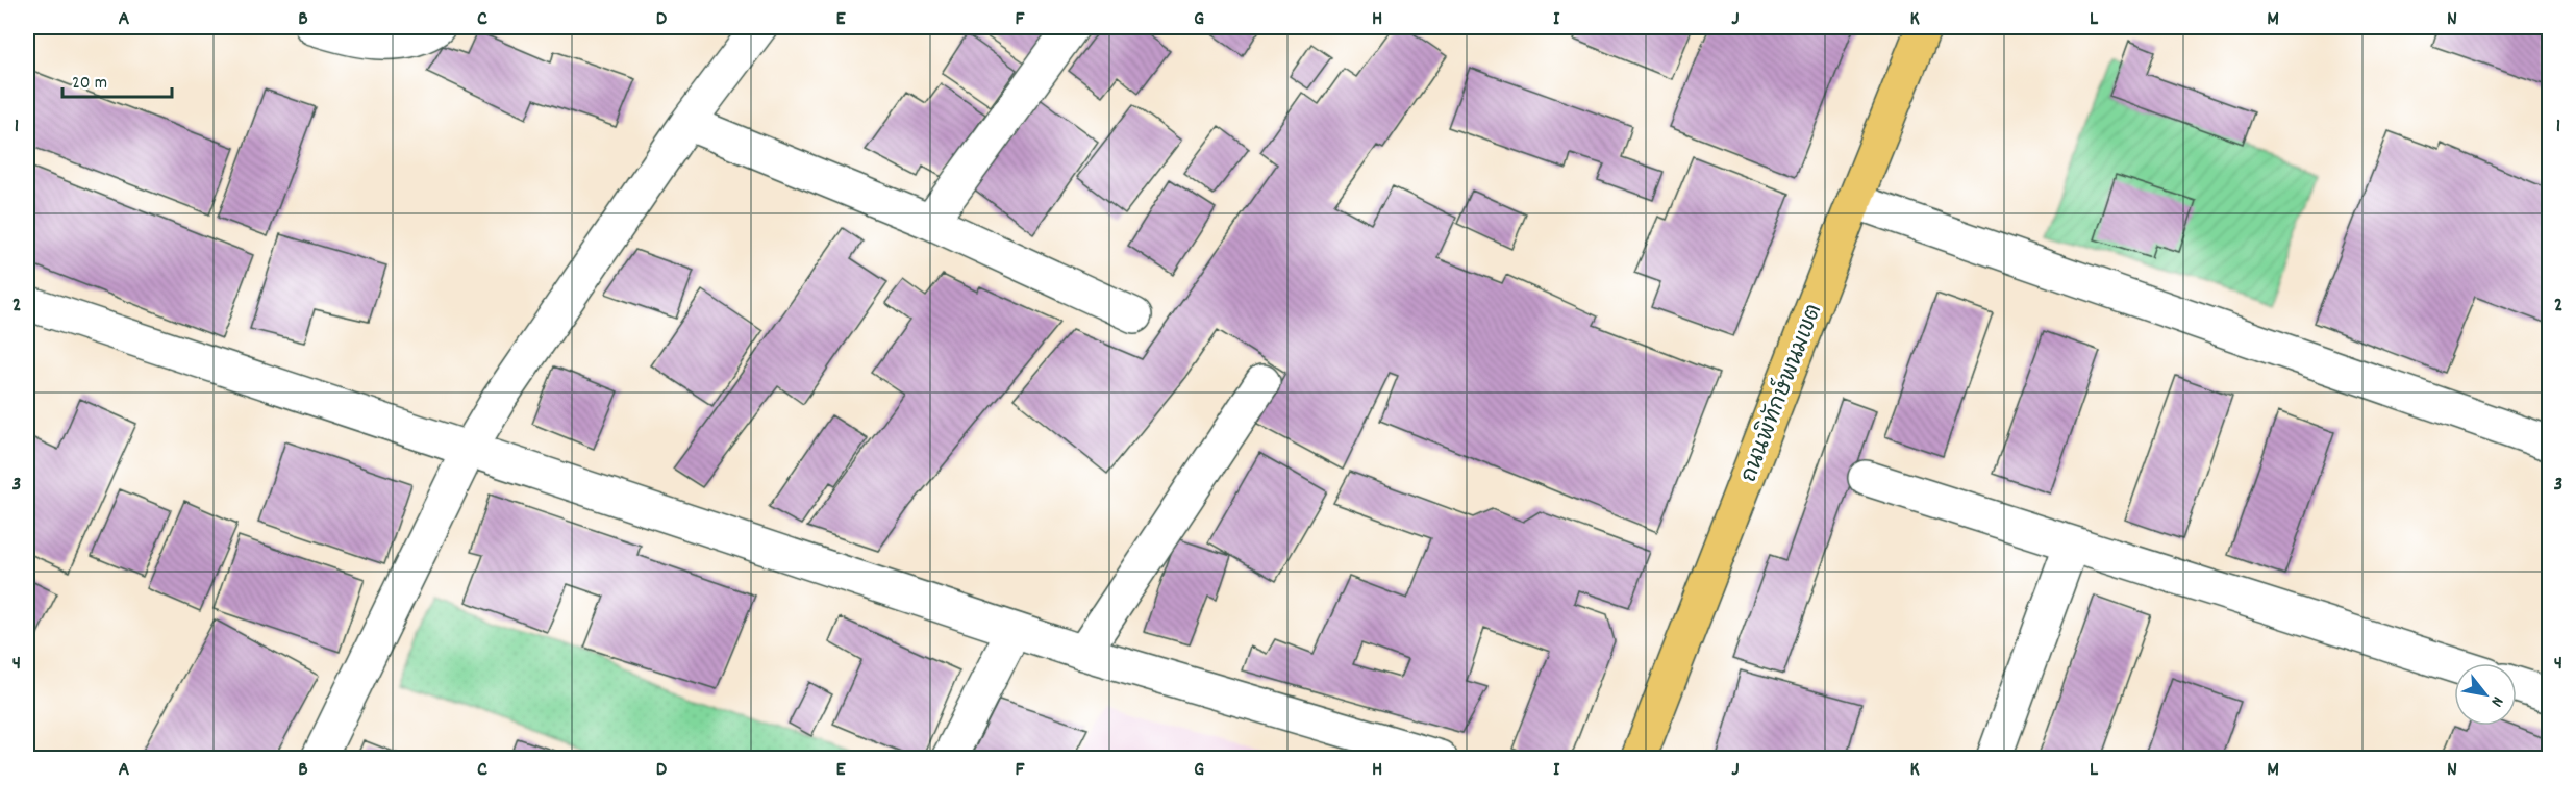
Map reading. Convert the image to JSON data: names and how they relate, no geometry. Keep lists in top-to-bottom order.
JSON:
{
  "streets": {
    "main road": ["ถนนพิทักษ์พนมเขต"]
  },
  "scale_bar": "20 m",
  "north": "bottom right",
  "grid": {
    "columns": [
      "A",
      "B",
      "C",
      "D",
      "E",
      "F",
      "G",
      "H",
      "I",
      "J",
      "K",
      "L",
      "M",
      "N"
    ],
    "rows": [
      "1",
      "2",
      "3",
      "4"
    ]
  }
}
